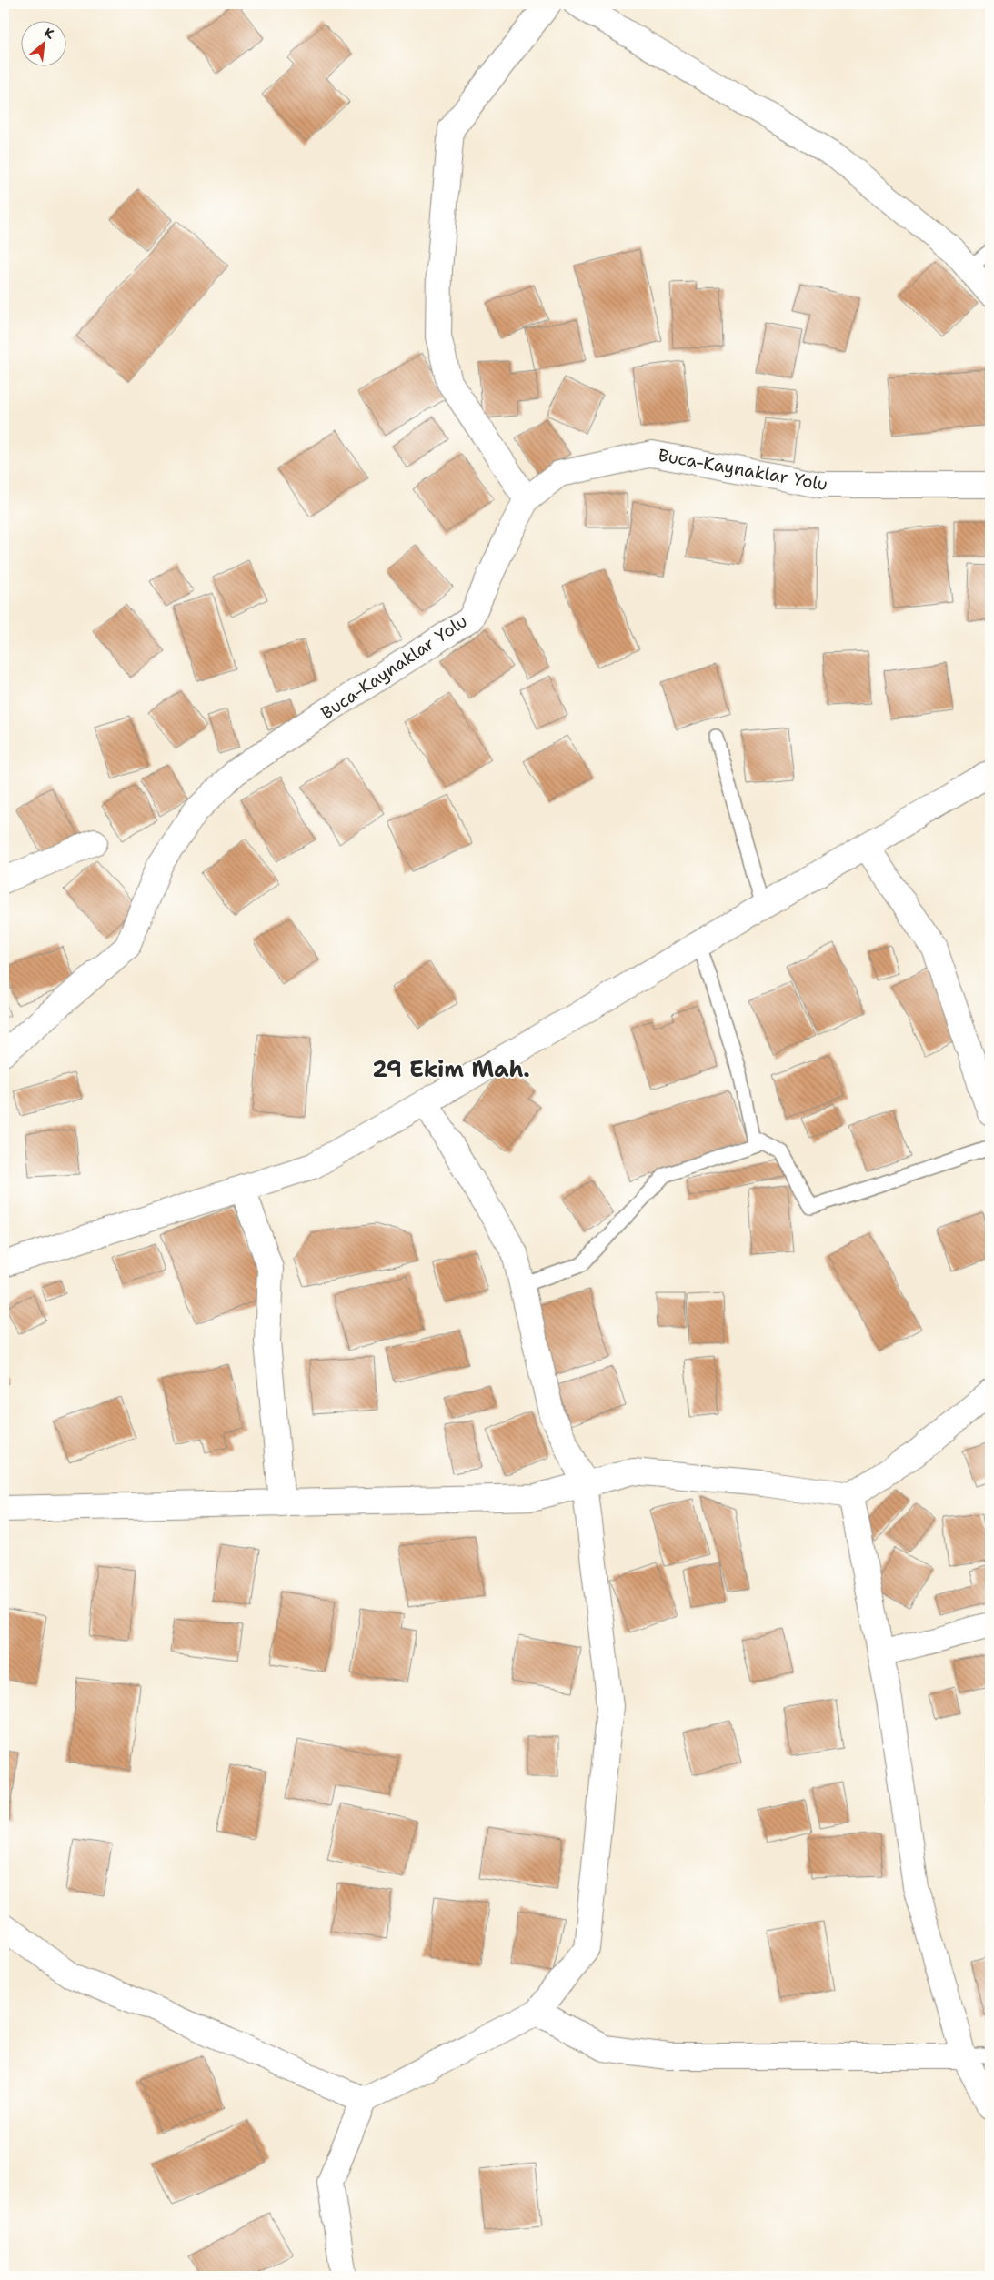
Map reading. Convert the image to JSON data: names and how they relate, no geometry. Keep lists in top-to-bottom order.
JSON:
{
  "streets": {
    "street": ["Buca-Kaynaklar Yolu"]
  },
  "districts": ["29 Ekim Mah."],
  "north": "top right"
}
